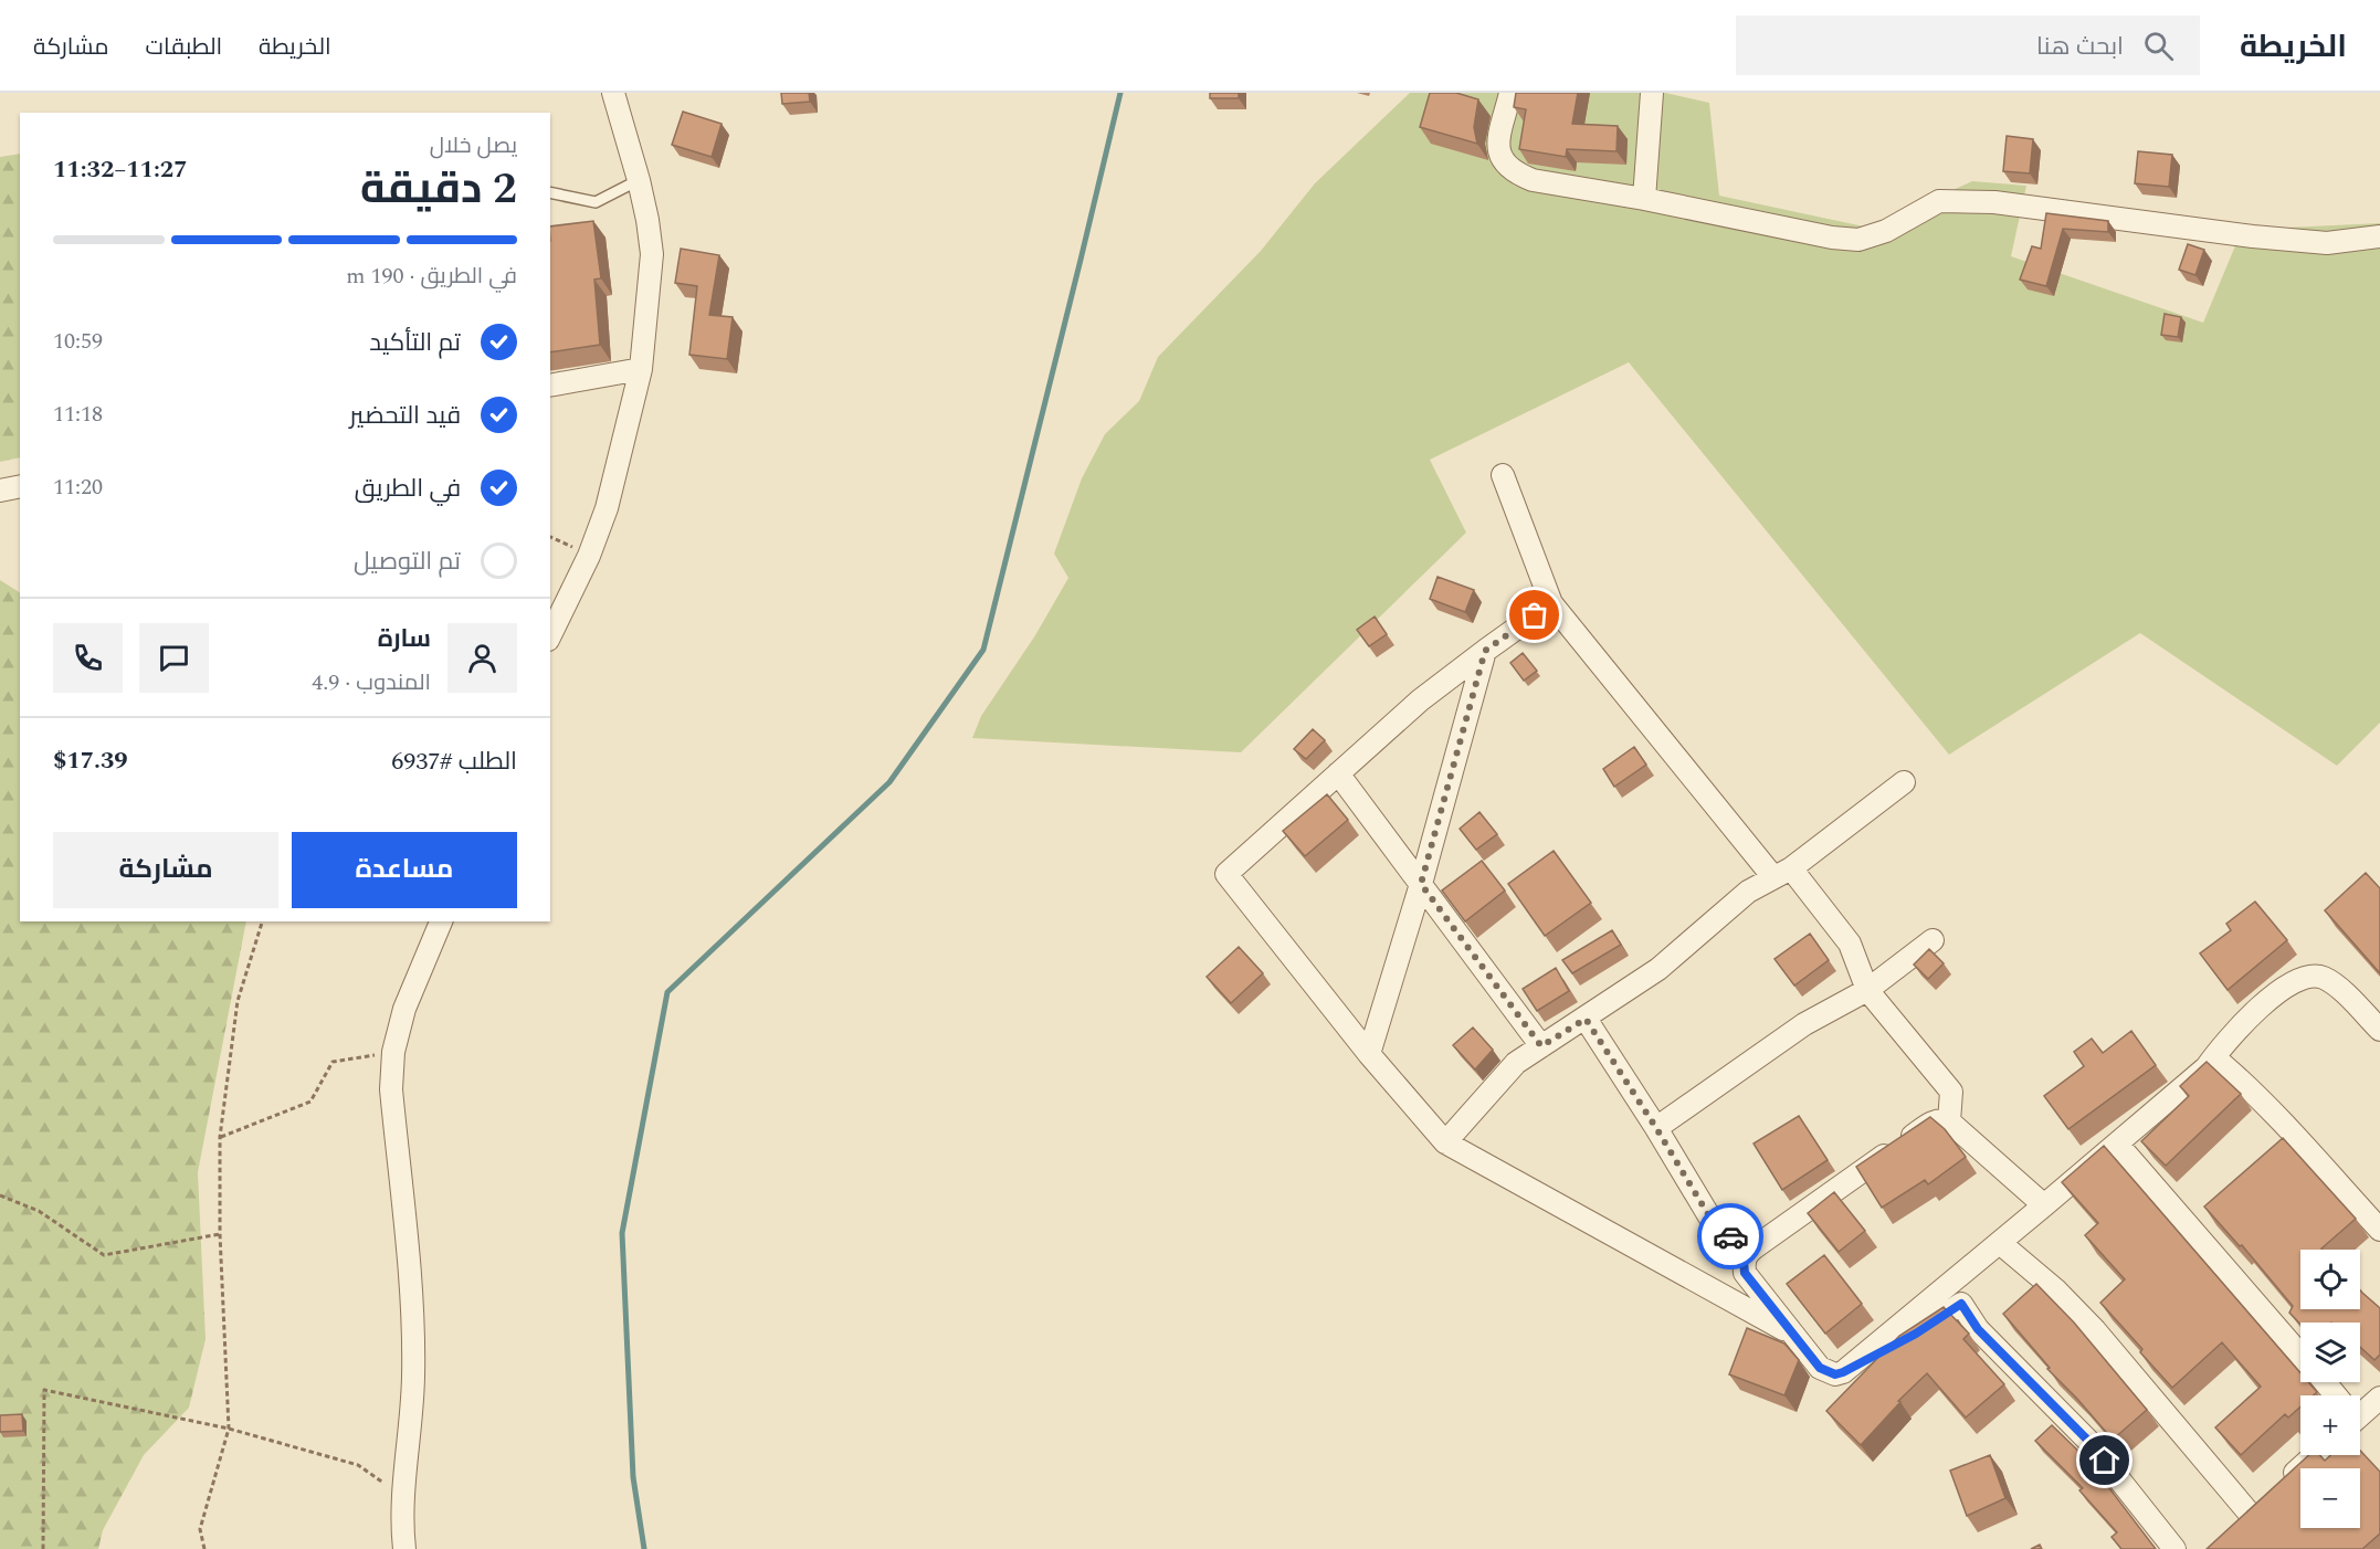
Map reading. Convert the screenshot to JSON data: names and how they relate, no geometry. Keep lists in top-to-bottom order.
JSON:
{
  "page": {
    "header": "الخريطة",
    "search": "ابحث هنا",
    "nav": ["الخريطة", "الطبقات", "مشاركة"],
    "heading": ["2 دقيقة", "يصل خلال", "11:27–11:32"],
    "panel": [
      "سارة",
      "المندوب · 4.9",
      "الطلب #6937",
      "$17.39"
    ],
    "bar": "في الطريق · 190 m",
    "list": [
      ["تم التأكيد", "10:59"],
      ["قيد التحضير", "11:18"],
      ["في الطريق", "11:20"],
      "تم التوصيل"
    ],
    "buttons": ["مساعدة", "مشاركة"],
    "map_buttons": ["+", "−"]
  }
}
